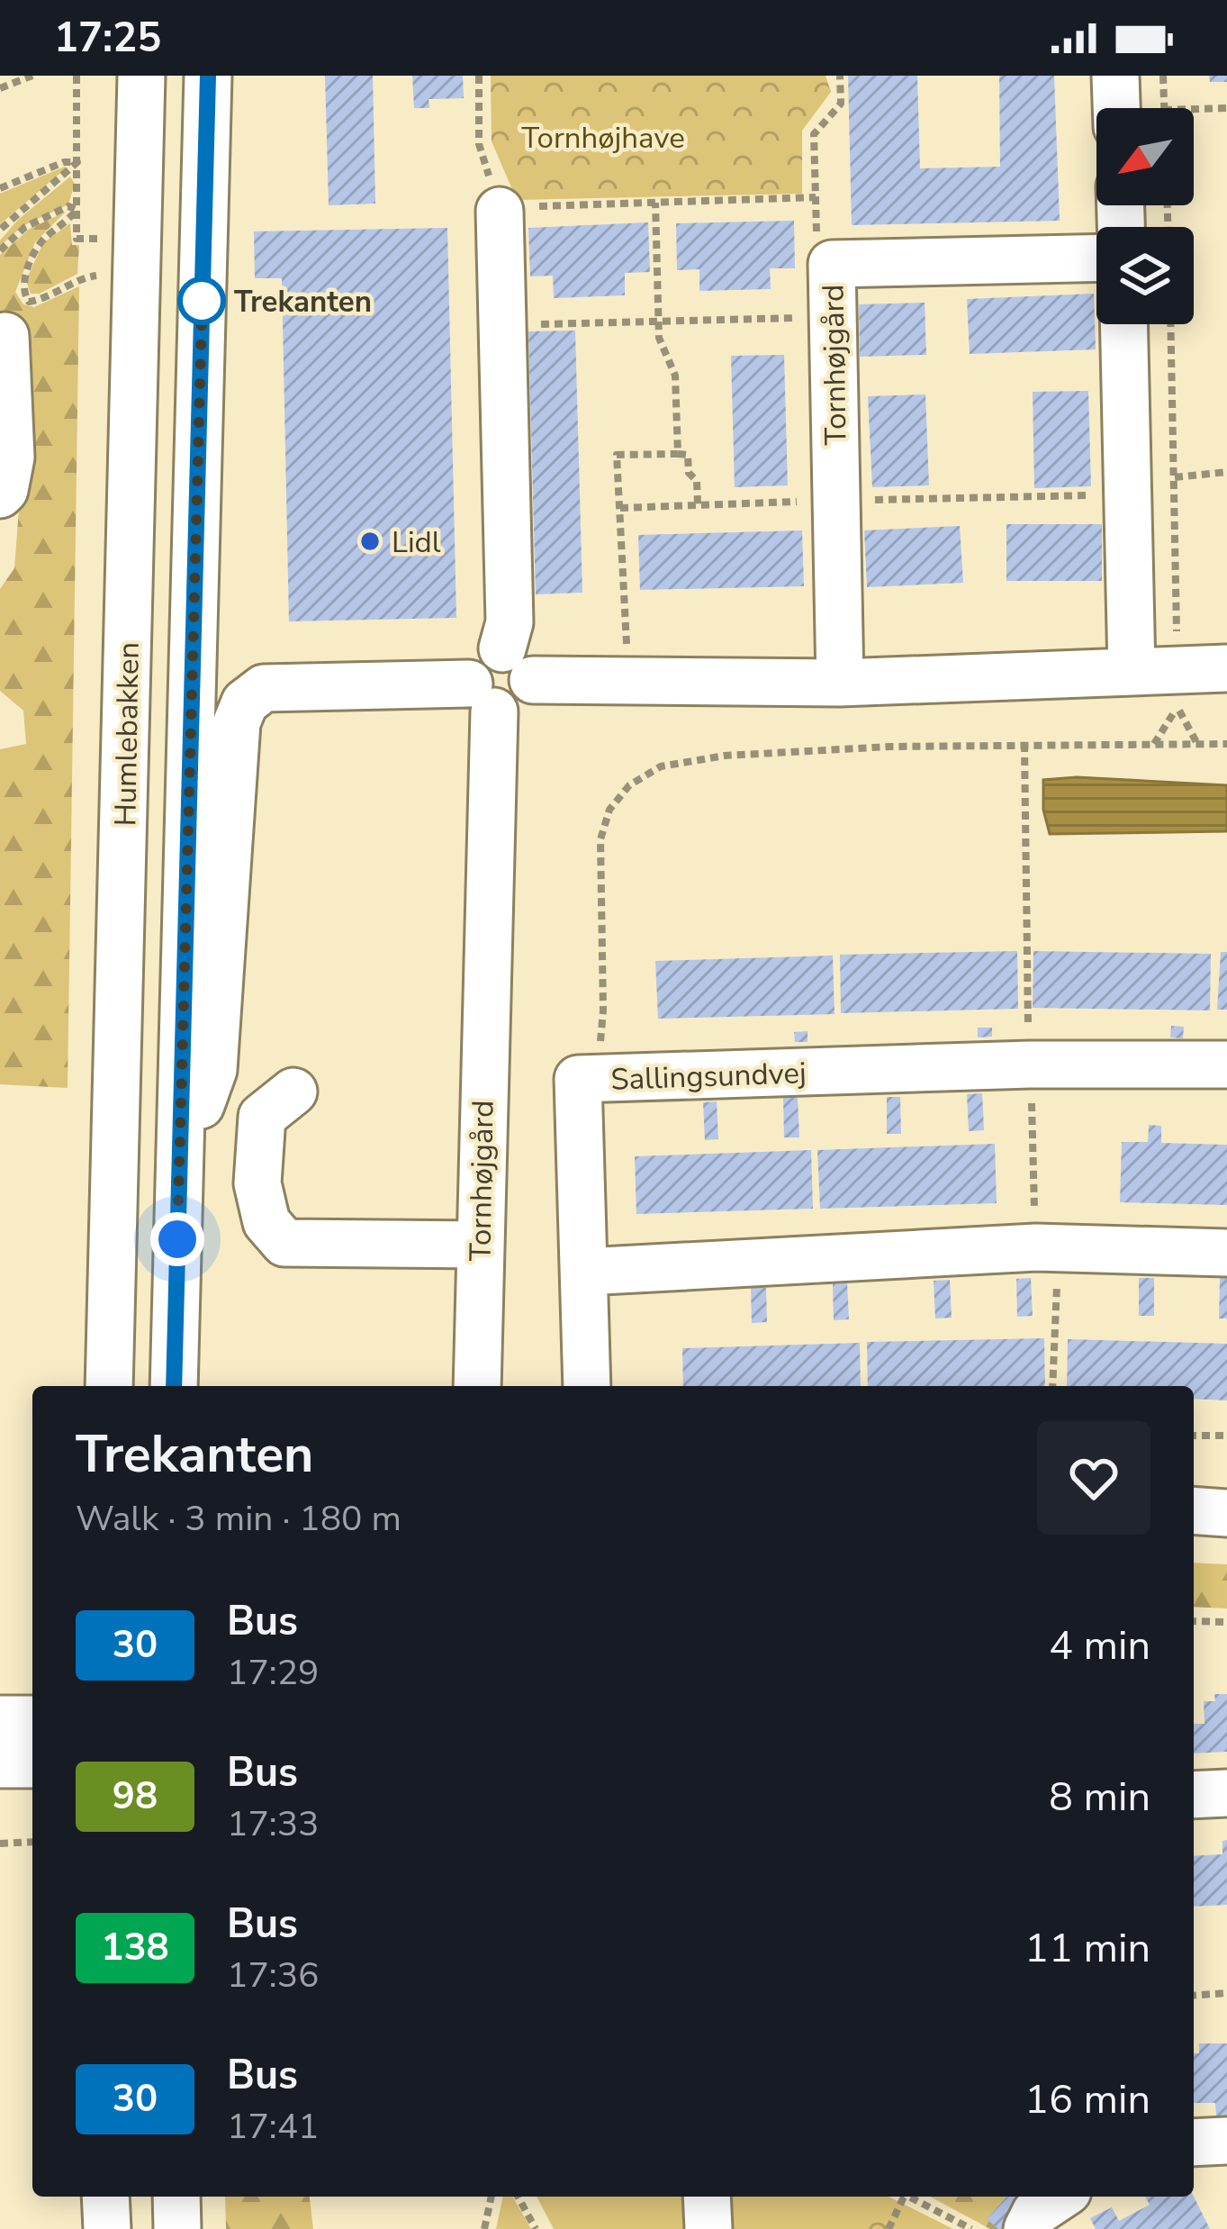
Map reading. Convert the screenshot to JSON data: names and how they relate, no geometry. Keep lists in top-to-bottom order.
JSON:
{
  "streets": {
    "street": ["Tornhøjgård", "Humlebakken", "Sallingsundvej"]
  },
  "parks": ["Tornhøjhave"],
  "places": ["Trekanten", "Lidl"],
  "lines": ["bus line 30"],
  "north": "bottom left",
  "page": {
    "status": "17:25",
    "heading": ["Trekanten", "Walk · 3 min · 180 m"],
    "list": [
      {
        "mark": "30",
        "name": "Bus",
        "note": "17:29",
        "value": "4 min"
      },
      {
        "mark": "98",
        "name": "Bus",
        "note": "17:33",
        "value": "8 min"
      },
      {
        "mark": "138",
        "name": "Bus",
        "note": "17:36",
        "value": "11 min"
      },
      {
        "mark": "30",
        "name": "Bus",
        "note": "17:41",
        "value": "16 min"
      }
    ]
  }
}
